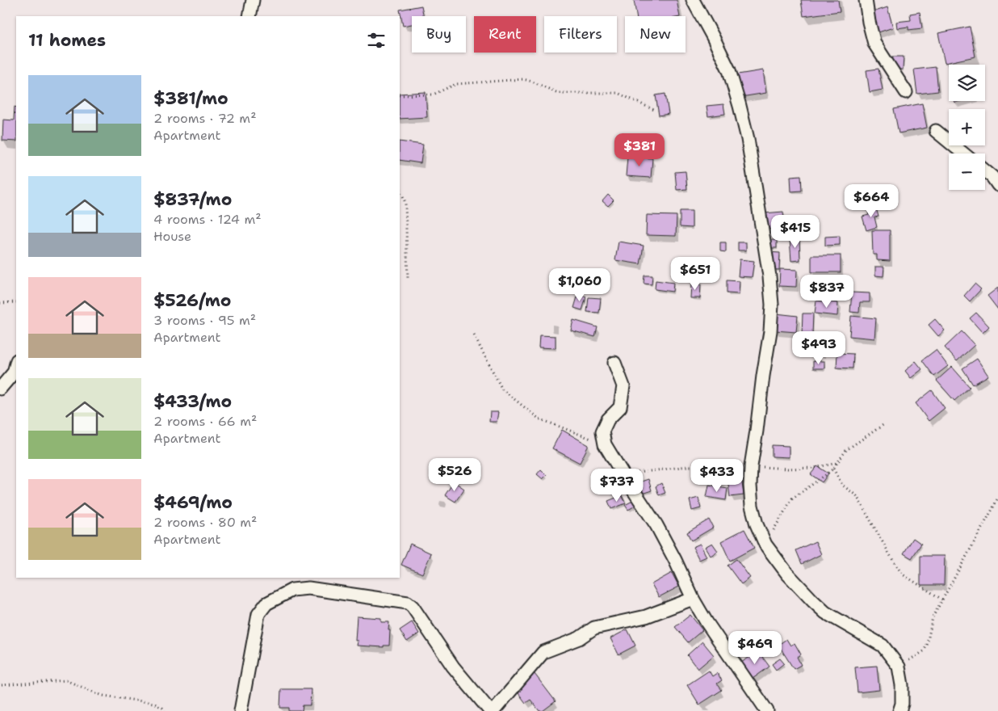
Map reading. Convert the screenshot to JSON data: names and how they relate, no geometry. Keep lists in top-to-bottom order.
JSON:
{
  "page": {
    "chip": [
      "Buy",
      "Rent",
      "Filters",
      "New"
    ],
    "heading": "11 homes",
    "map_buttons": ["+", "−"],
    "list": [
      {
        "name": "$381/mo",
        "note": "2 rooms · 72 m² · Apartment"
      },
      {
        "name": "$837/mo",
        "note": "4 rooms · 124 m² · House"
      },
      {
        "name": "$526/mo",
        "note": "3 rooms · 95 m² · Apartment"
      },
      {
        "name": "$433/mo",
        "note": "2 rooms · 66 m² · Apartment"
      },
      {
        "name": "$469/mo",
        "note": "2 rooms · 80 m² · Apartment"
      }
    ],
    "price": [
      "$381",
      "$664",
      "$415",
      "$651",
      "$1,060",
      "$837",
      "$493",
      "$526",
      "$433",
      "$737",
      "$469"
    ]
  }
}
